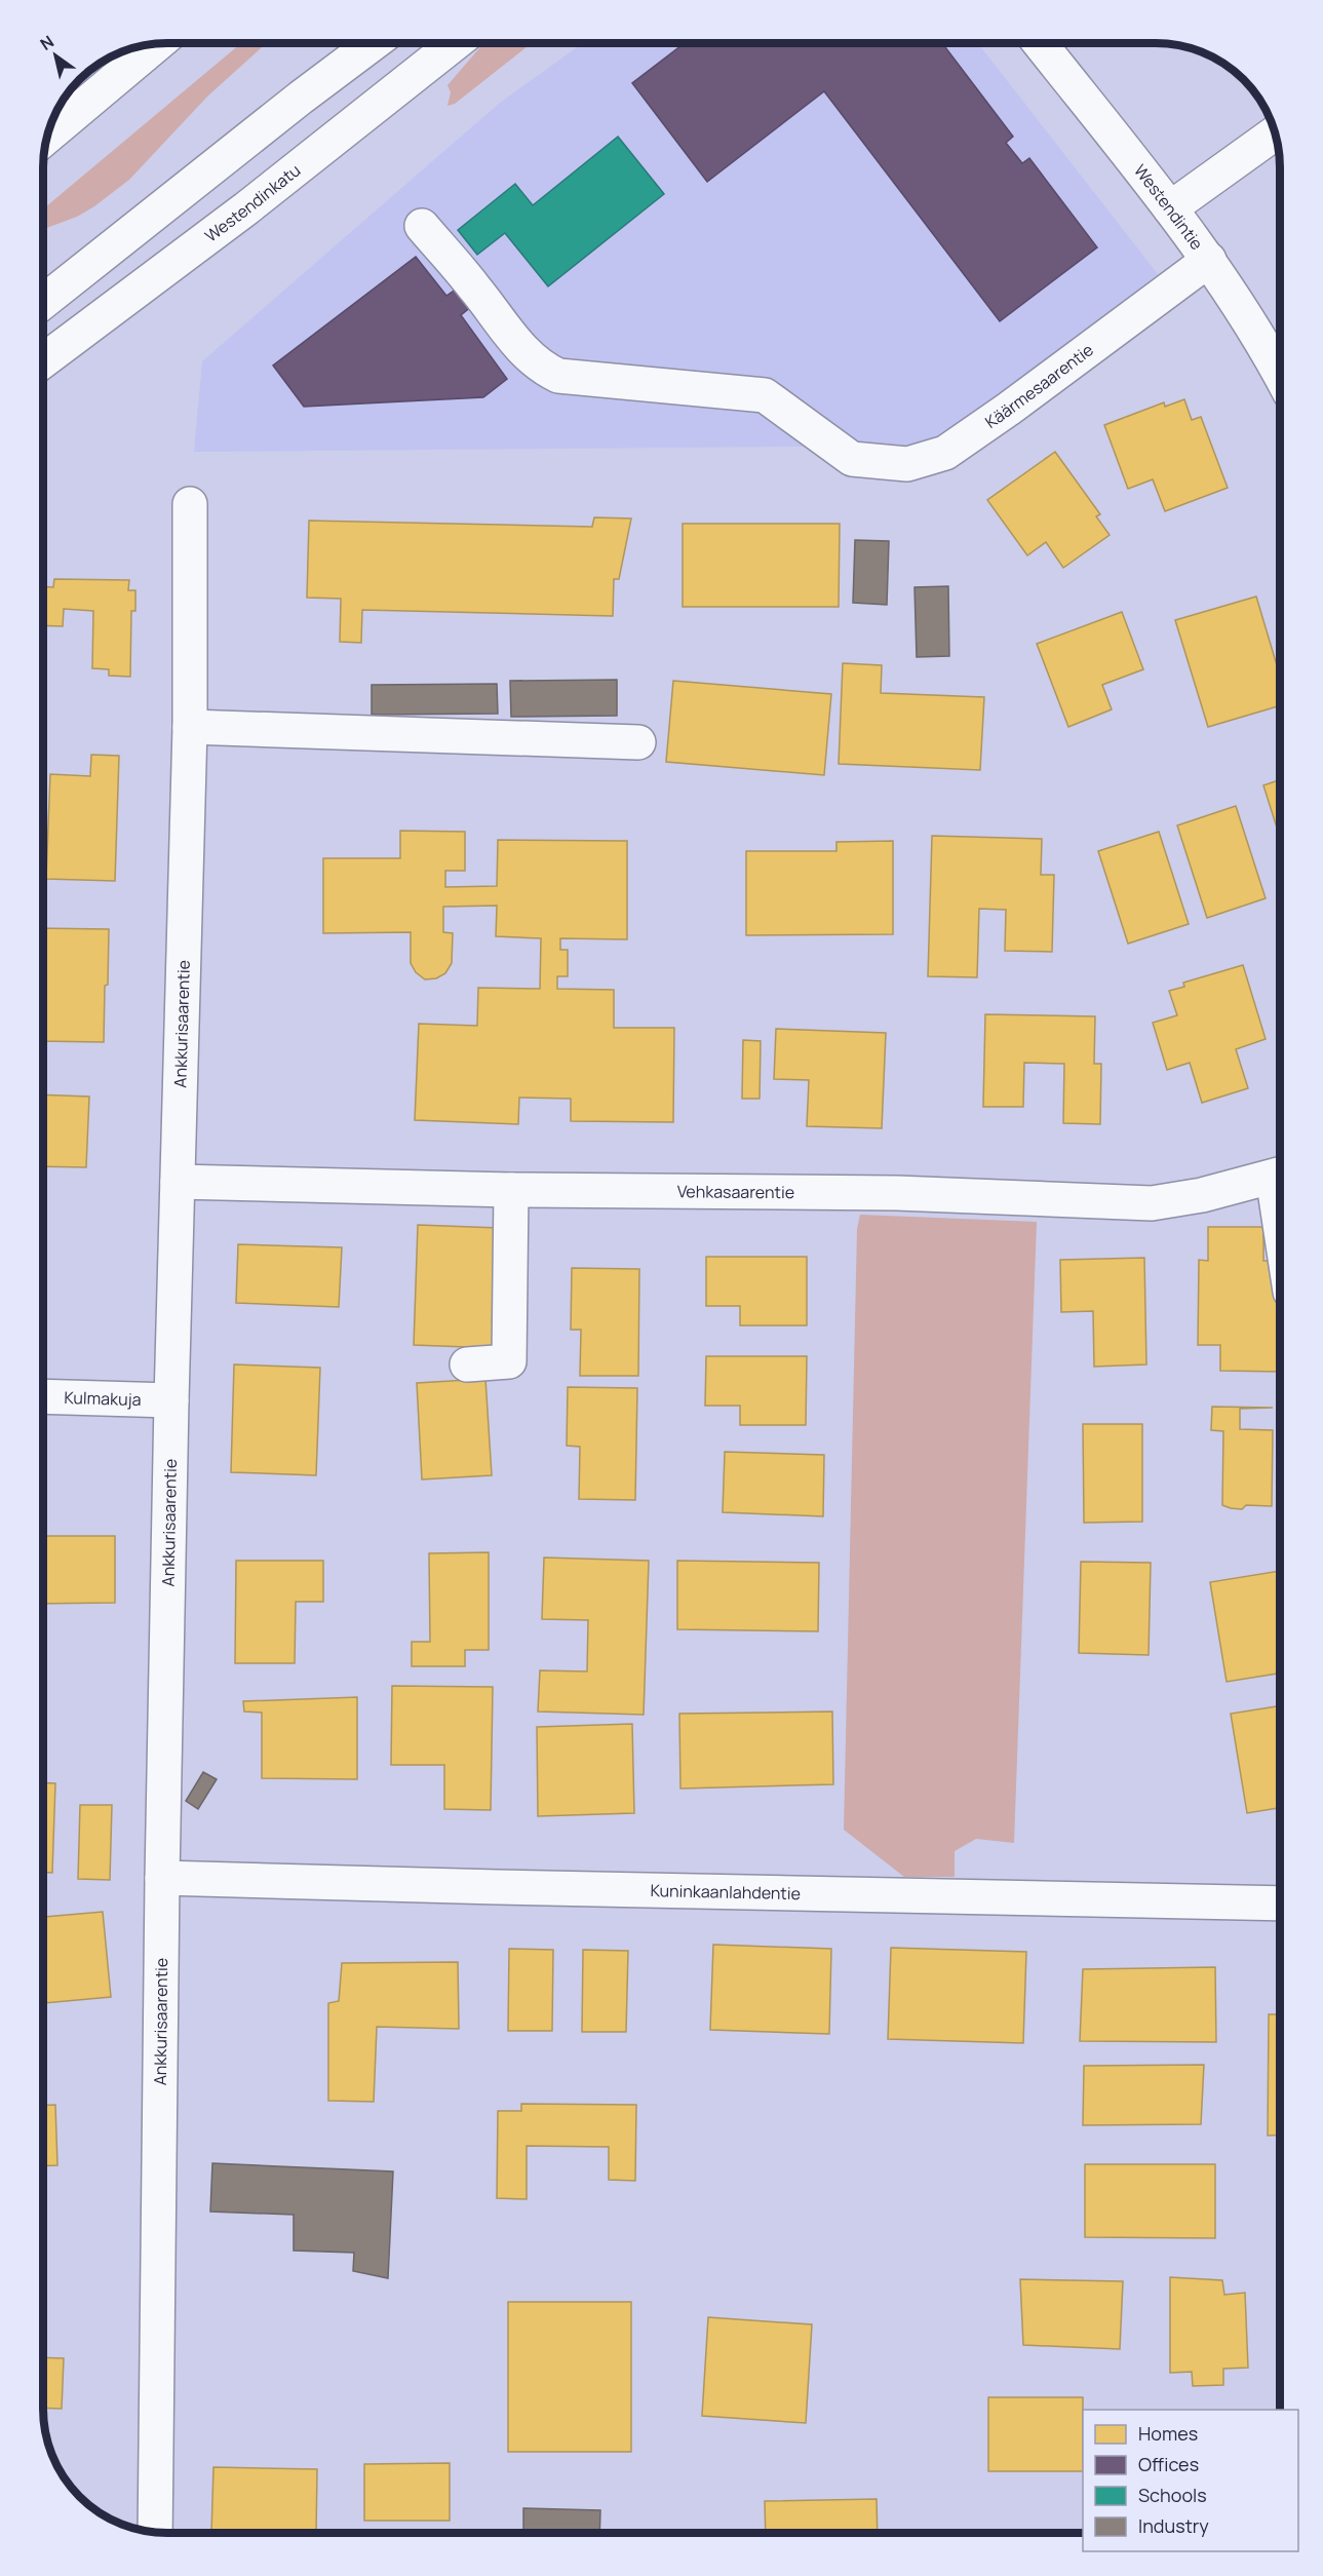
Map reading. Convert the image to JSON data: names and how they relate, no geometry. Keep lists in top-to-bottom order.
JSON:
{
  "streets": {
    "street": [
      "Westendinkatu",
      "Westendintie",
      "Käärmesaarentie",
      "Ankkurisaarentie",
      "Vehkasaarentie",
      "Kulmakuja",
      "Kuninkaanlahdentie"
    ]
  },
  "crossings": [
    ["Westendintie", "Käärmesaarentie"],
    ["Ankkurisaarentie", "Vehkasaarentie"],
    ["Ankkurisaarentie", "Kulmakuja"],
    ["Ankkurisaarentie", "Kuninkaanlahdentie"]
  ],
  "legend": [
    "Homes",
    "Offices",
    "Schools",
    "Industry"
  ],
  "north": "top left"
}
